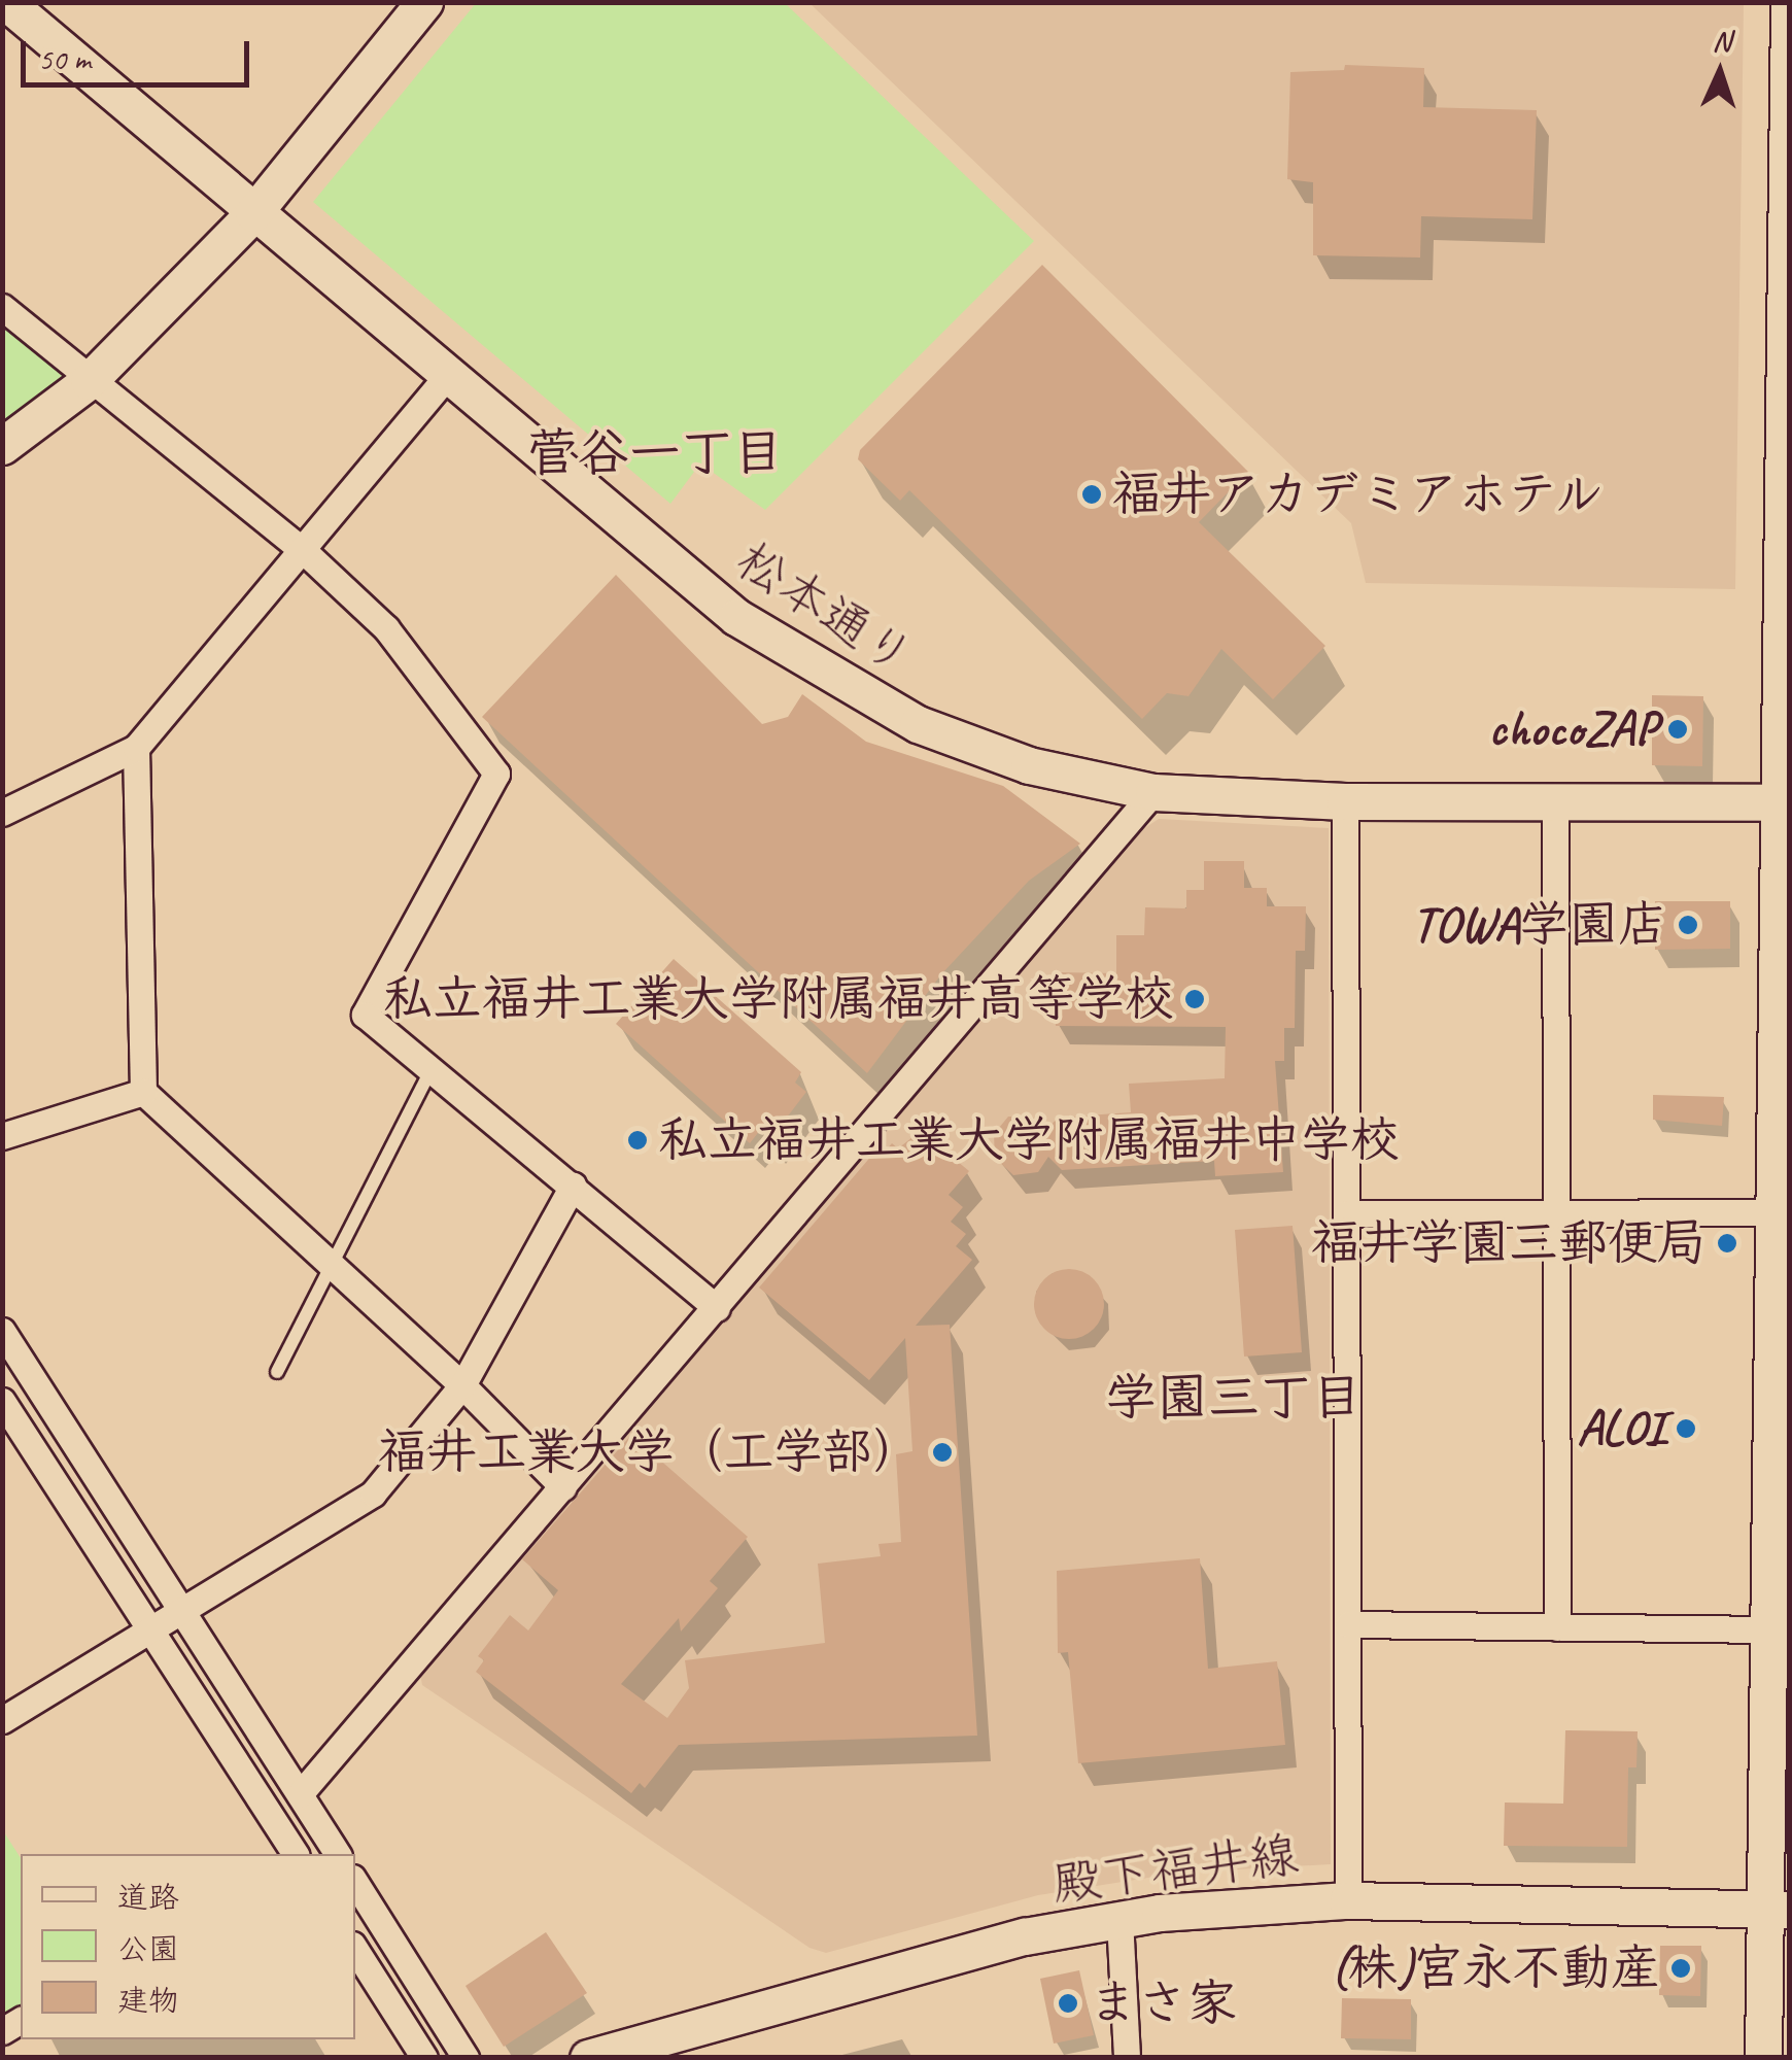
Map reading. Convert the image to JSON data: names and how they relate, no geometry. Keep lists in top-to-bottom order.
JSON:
{
  "streets": {
    "street": ["松本通り", "殿下福井線"]
  },
  "districts": ["菅谷一丁目", "学園三丁目"],
  "places": [
    "福井アカデミアホテル",
    "chocoZAP",
    "TOWA学園店",
    "私立福井工業大学附属福井高等学校",
    "私立福井工業大学附属福井中学校",
    "福井学園三郵便局",
    "ALOI",
    "福井工業大学（工学部）",
    "(株)宮永不動産",
    "まさ家"
  ],
  "legend": ["道路", "公園", "建物"],
  "scale_bar": "50 m",
  "north": "top"
}
